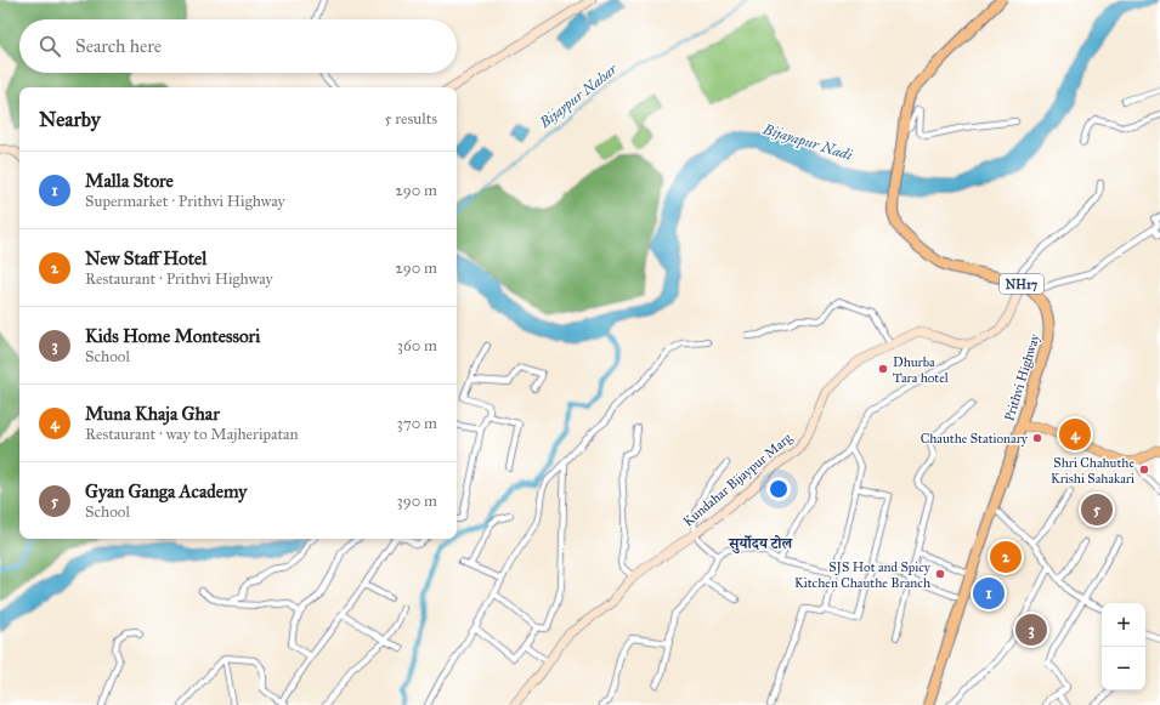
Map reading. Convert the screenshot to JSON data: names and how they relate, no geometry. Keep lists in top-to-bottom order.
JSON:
{
  "streets": {
    "highway": ["NH17", "Prithvi Highway"],
    "main road": ["Kundahar Bijaypur Marg"]
  },
  "districts": ["सुर्योदय टोल"],
  "water": ["Bijaypur Nahar", "Bijayapur Nadi"],
  "places": [
    "Dhurba Tara hotel",
    "Chauthe Stationary",
    "Shri Chahuthe Krishi Sahakari",
    "SJS Hot and Spicy Kitchen Chauthe Branch"
  ],
  "page": {
    "search": "Search here",
    "heading": ["Nearby", "5 results"],
    "list": [
      {
        "mark": "1",
        "name": "Malla Store",
        "note": "Supermarket · Prithvi Highway",
        "value": "290 m"
      },
      {
        "mark": "2",
        "name": "New Staff Hotel",
        "note": "Restaurant · Prithvi Highway",
        "value": "290 m"
      },
      {
        "mark": "3",
        "name": "Kids Home Montessori",
        "note": "School",
        "value": "360 m"
      },
      {
        "mark": "4",
        "name": "Muna Khaja Ghar",
        "note": "Restaurant · way to Majheripatan",
        "value": "370 m"
      },
      {
        "mark": "5",
        "name": "Gyan Ganga Academy",
        "note": "School",
        "value": "390 m"
      }
    ],
    "pins": [
      "4",
      "5",
      "2",
      "1",
      "3"
    ],
    "map_buttons": ["+", "−"]
  }
}
